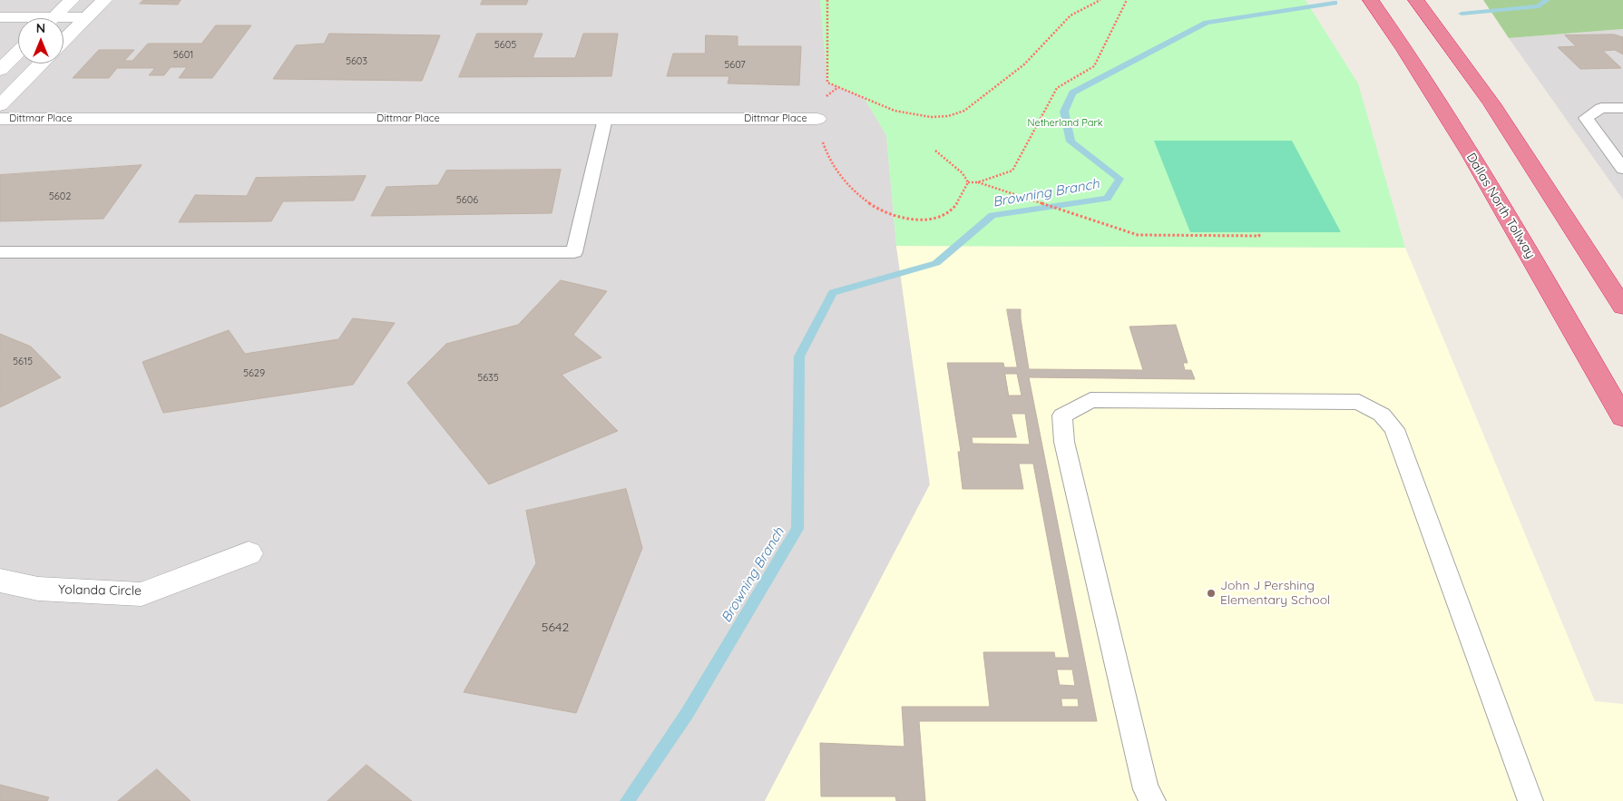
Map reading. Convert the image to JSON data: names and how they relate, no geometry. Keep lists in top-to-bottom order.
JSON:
{
  "streets": {
    "highway": ["Dallas North Tollway"],
    "street": ["Dittmar Place", "Yolanda Circle"]
  },
  "water": ["Browning Branch"],
  "parks": ["Netherland Park"],
  "places": ["John J Pershing Elementary School"],
  "house_numbers": [
    "5605",
    "5601",
    "5603",
    "5607",
    "5602",
    "5606",
    "5615",
    "5629",
    "5635",
    "5642"
  ],
  "north": "top"
}
